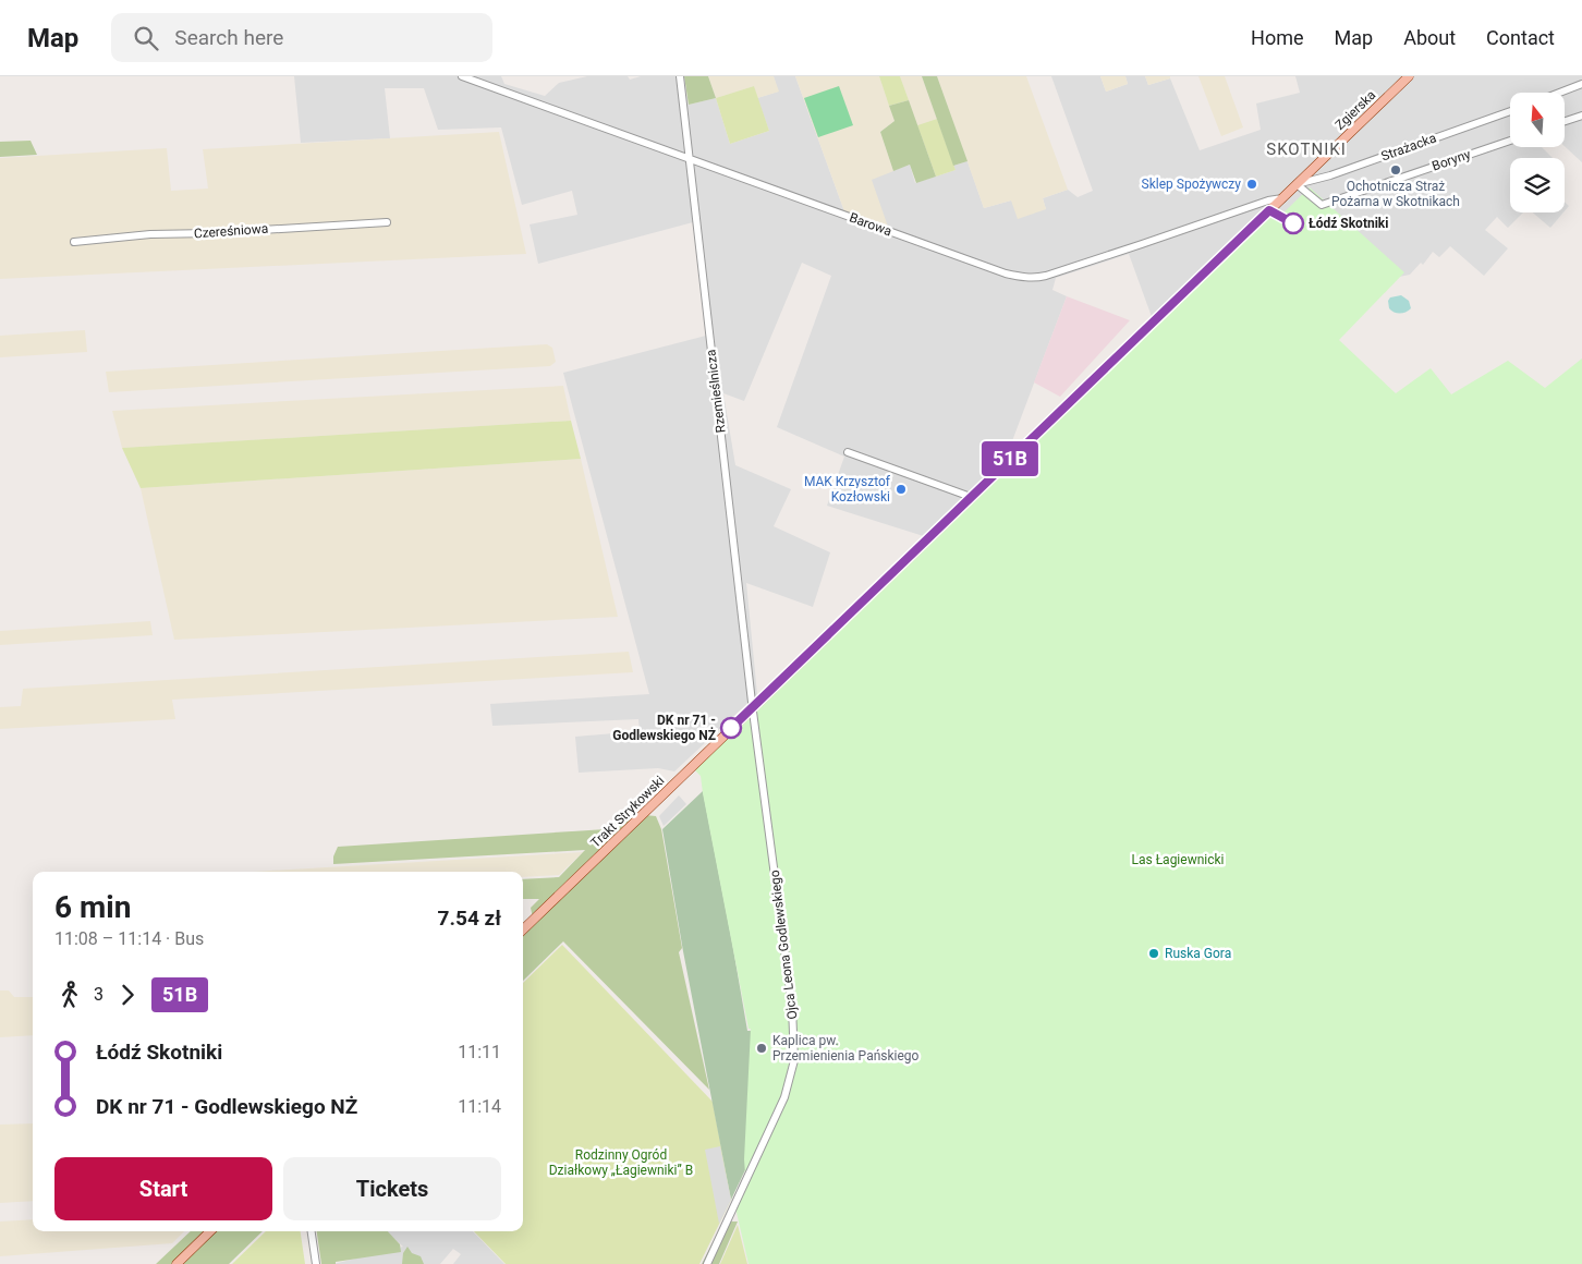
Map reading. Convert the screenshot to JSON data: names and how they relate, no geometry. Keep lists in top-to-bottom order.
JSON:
{
  "streets": {
    "main road": ["Zgierska", "Trakt Strykowski"],
    "street": [
      "Strażacka",
      "Boryny",
      "Barowa",
      "Czereśniowa",
      "Rzemieślnicza",
      "Ojca Leona Godlewskiego"
    ]
  },
  "crossings": [
    ["Zgierska", "Strażacka"],
    ["Zgierska", "Boryny"],
    ["Zgierska", "Barowa"],
    ["Zgierska", "Trakt Strykowski"],
    ["Strażacka", "Boryny"],
    ["Barowa", "Rzemieślnicza"],
    ["Rzemieślnicza", "Trakt Strykowski"],
    ["Rzemieślnicza", "Ojca Leona Godlewskiego"],
    ["Trakt Strykowski", "Ojca Leona Godlewskiego"]
  ],
  "districts": ["SKOTNIKI"],
  "parks": ["Las Łagiewnicki", "Rodzinny Ogród Działkowy „Łagiewniki” B"],
  "places": [
    "Ochotnicza Straż Pożarna w Skotnikach",
    "Sklep Spożywczy",
    "Łódź Skotniki",
    "MAK Krzysztof Kozłowski",
    "DK nr 71 - Godlewskiego NŻ",
    "Ruska Gora",
    "Kaplica pw. Przemienienia Pańskiego"
  ],
  "lines": ["bus line 51B"],
  "north": "top",
  "page": {
    "header": "Map",
    "search": "Search here",
    "nav": [
      "Home",
      "Map",
      "About",
      "Contact"
    ],
    "on_map": "51B",
    "heading": ["6 min", "11:08 – 11:14 · Bus", "7.54 zł"],
    "legs": ["3", "51B"],
    "list": [
      {
        "name": "Łódź Skotniki",
        "value": "11:11"
      },
      {
        "name": "DK nr 71 - Godlewskiego NŻ",
        "value": "11:14"
      }
    ],
    "buttons": ["Start", "Tickets"]
  }
}
